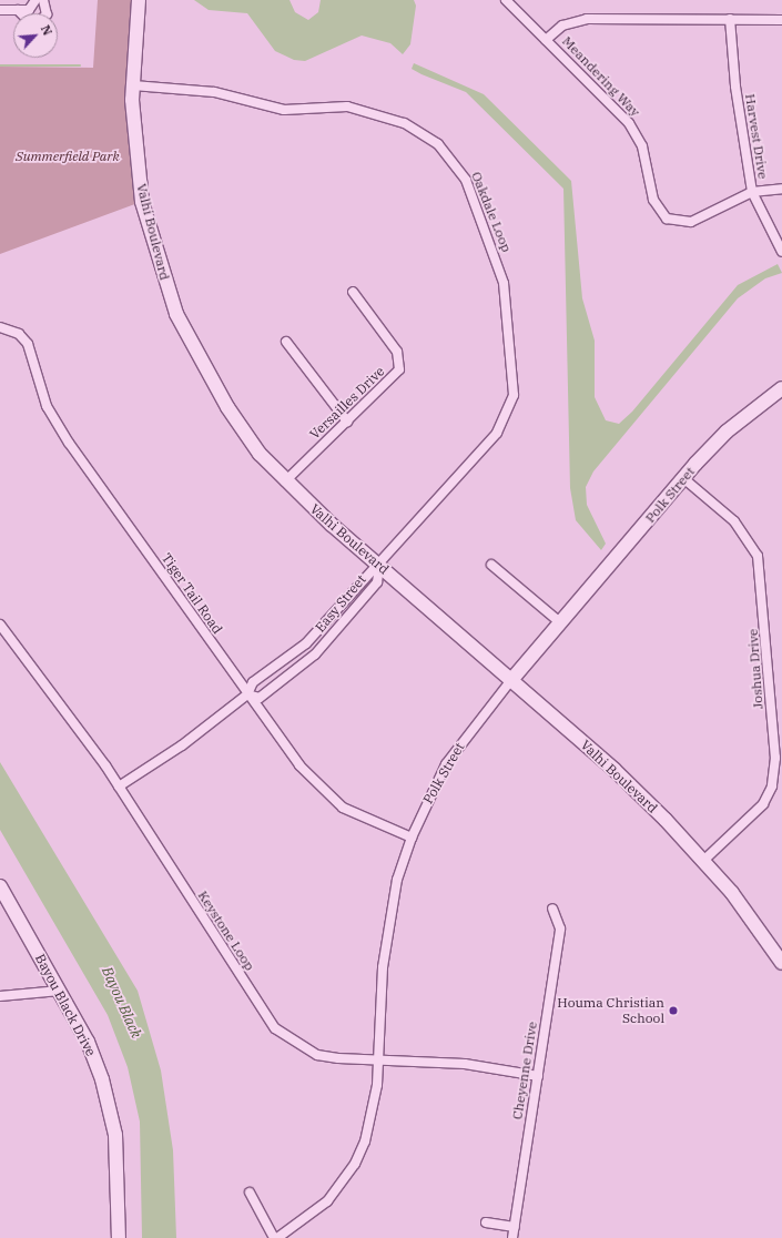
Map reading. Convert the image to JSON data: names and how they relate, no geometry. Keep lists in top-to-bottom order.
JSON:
{
  "streets": {
    "street": [
      "Meandering Way",
      "Harvest Drive",
      "Oakdale Loop",
      "Valhi Boulevard",
      "Versailles Drive",
      "Polk Street",
      "Tiger Tail Road",
      "Easy Street",
      "Joshua Drive",
      "Keystone Loop",
      "Bayou Black Drive",
      "Cheyenne Drive"
    ]
  },
  "crossings": [
    ["Meandering Way", "Harvest Drive"],
    ["Oakdale Loop", "Valhi Boulevard"],
    ["Oakdale Loop", "Easy Street"],
    ["Valhi Boulevard", "Versailles Drive"],
    ["Valhi Boulevard", "Polk Street"],
    ["Valhi Boulevard", "Easy Street"],
    ["Valhi Boulevard", "Joshua Drive"],
    ["Polk Street", "Tiger Tail Road"],
    ["Polk Street", "Joshua Drive"],
    ["Polk Street", "Keystone Loop"],
    ["Tiger Tail Road", "Easy Street"],
    ["Easy Street", "Keystone Loop"],
    ["Keystone Loop", "Cheyenne Drive"]
  ],
  "water": ["Bayou Black"],
  "parks": ["Summerfield Park"],
  "places": ["Houma Christian School"],
  "north": "top right"
}
